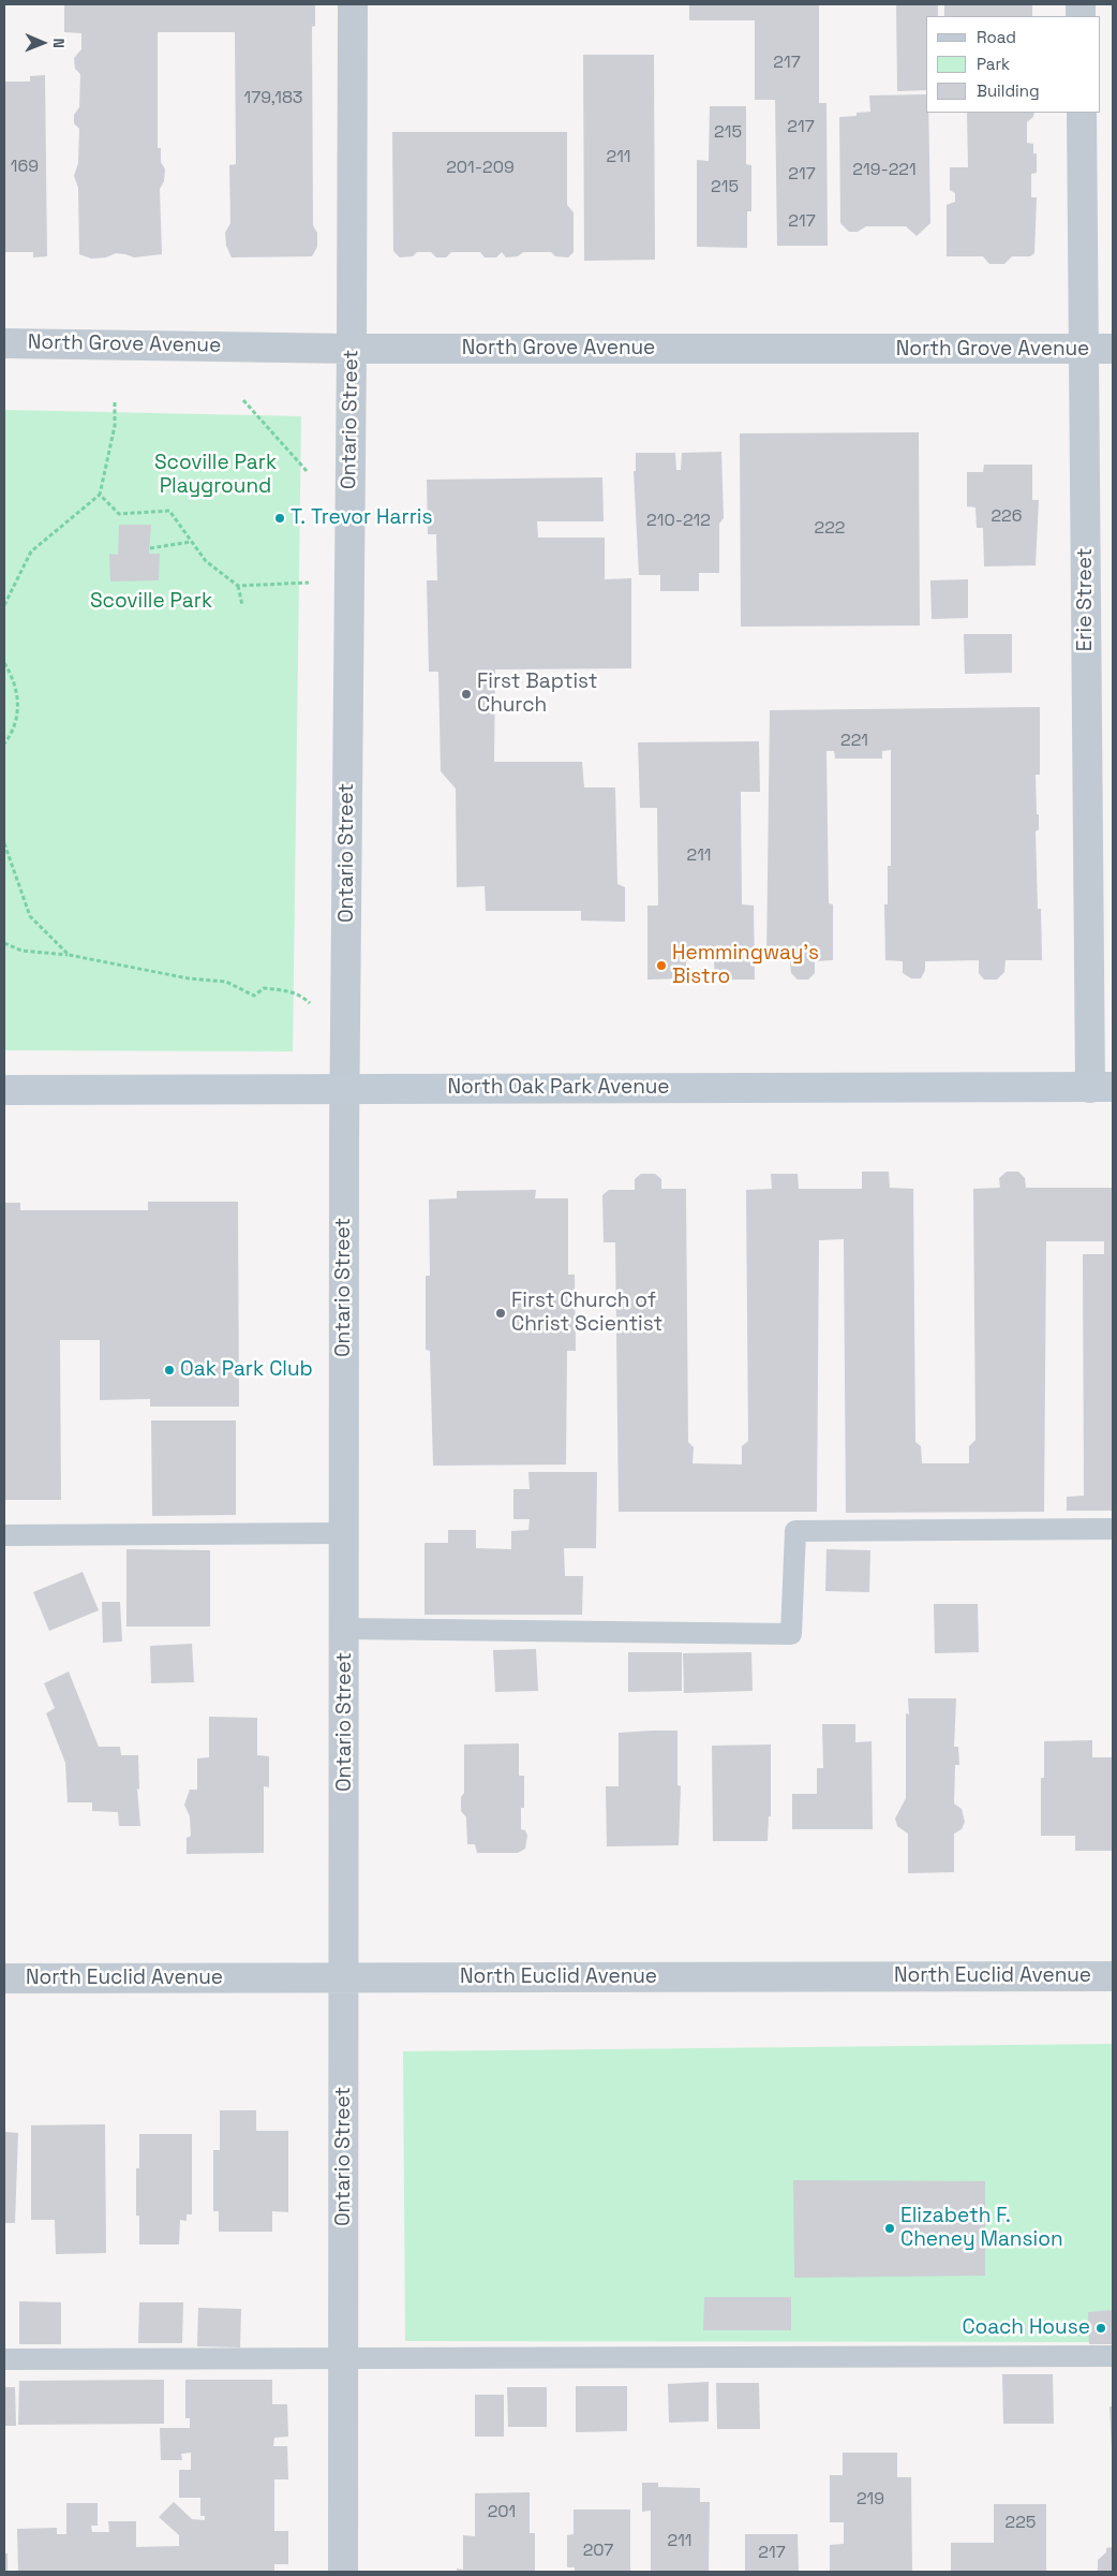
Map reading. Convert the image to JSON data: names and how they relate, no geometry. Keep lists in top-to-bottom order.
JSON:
{
  "streets": {
    "street": [
      "North Grove Avenue",
      "Ontario Street",
      "Erie Street",
      "North Oak Park Avenue",
      "North Euclid Avenue"
    ]
  },
  "crossings": [
    ["North Grove Avenue", "Ontario Street"],
    ["North Grove Avenue", "Erie Street"],
    ["Ontario Street", "North Oak Park Avenue"],
    ["Ontario Street", "North Euclid Avenue"],
    ["Erie Street", "North Oak Park Avenue"]
  ],
  "parks": ["Scoville Park Playground", "Scoville Park"],
  "places": [
    "T. Trevor Harris",
    "First Baptist Church",
    "Hemmingway's Bistro",
    "First Church of Christ Scientist",
    "Oak Park Club",
    "Elizabeth F. Cheney Mansion",
    "Coach House"
  ],
  "house_numbers": [
    "217",
    "179,183",
    "217",
    "215",
    "211",
    "169",
    "201-209",
    "219-221",
    "217",
    "215",
    "217",
    "226",
    "210-212",
    "222",
    "221",
    "211",
    "219",
    "201",
    "225",
    "211",
    "207",
    "217"
  ],
  "legend": ["Road", "Park", "Building"],
  "north": "right"
}
